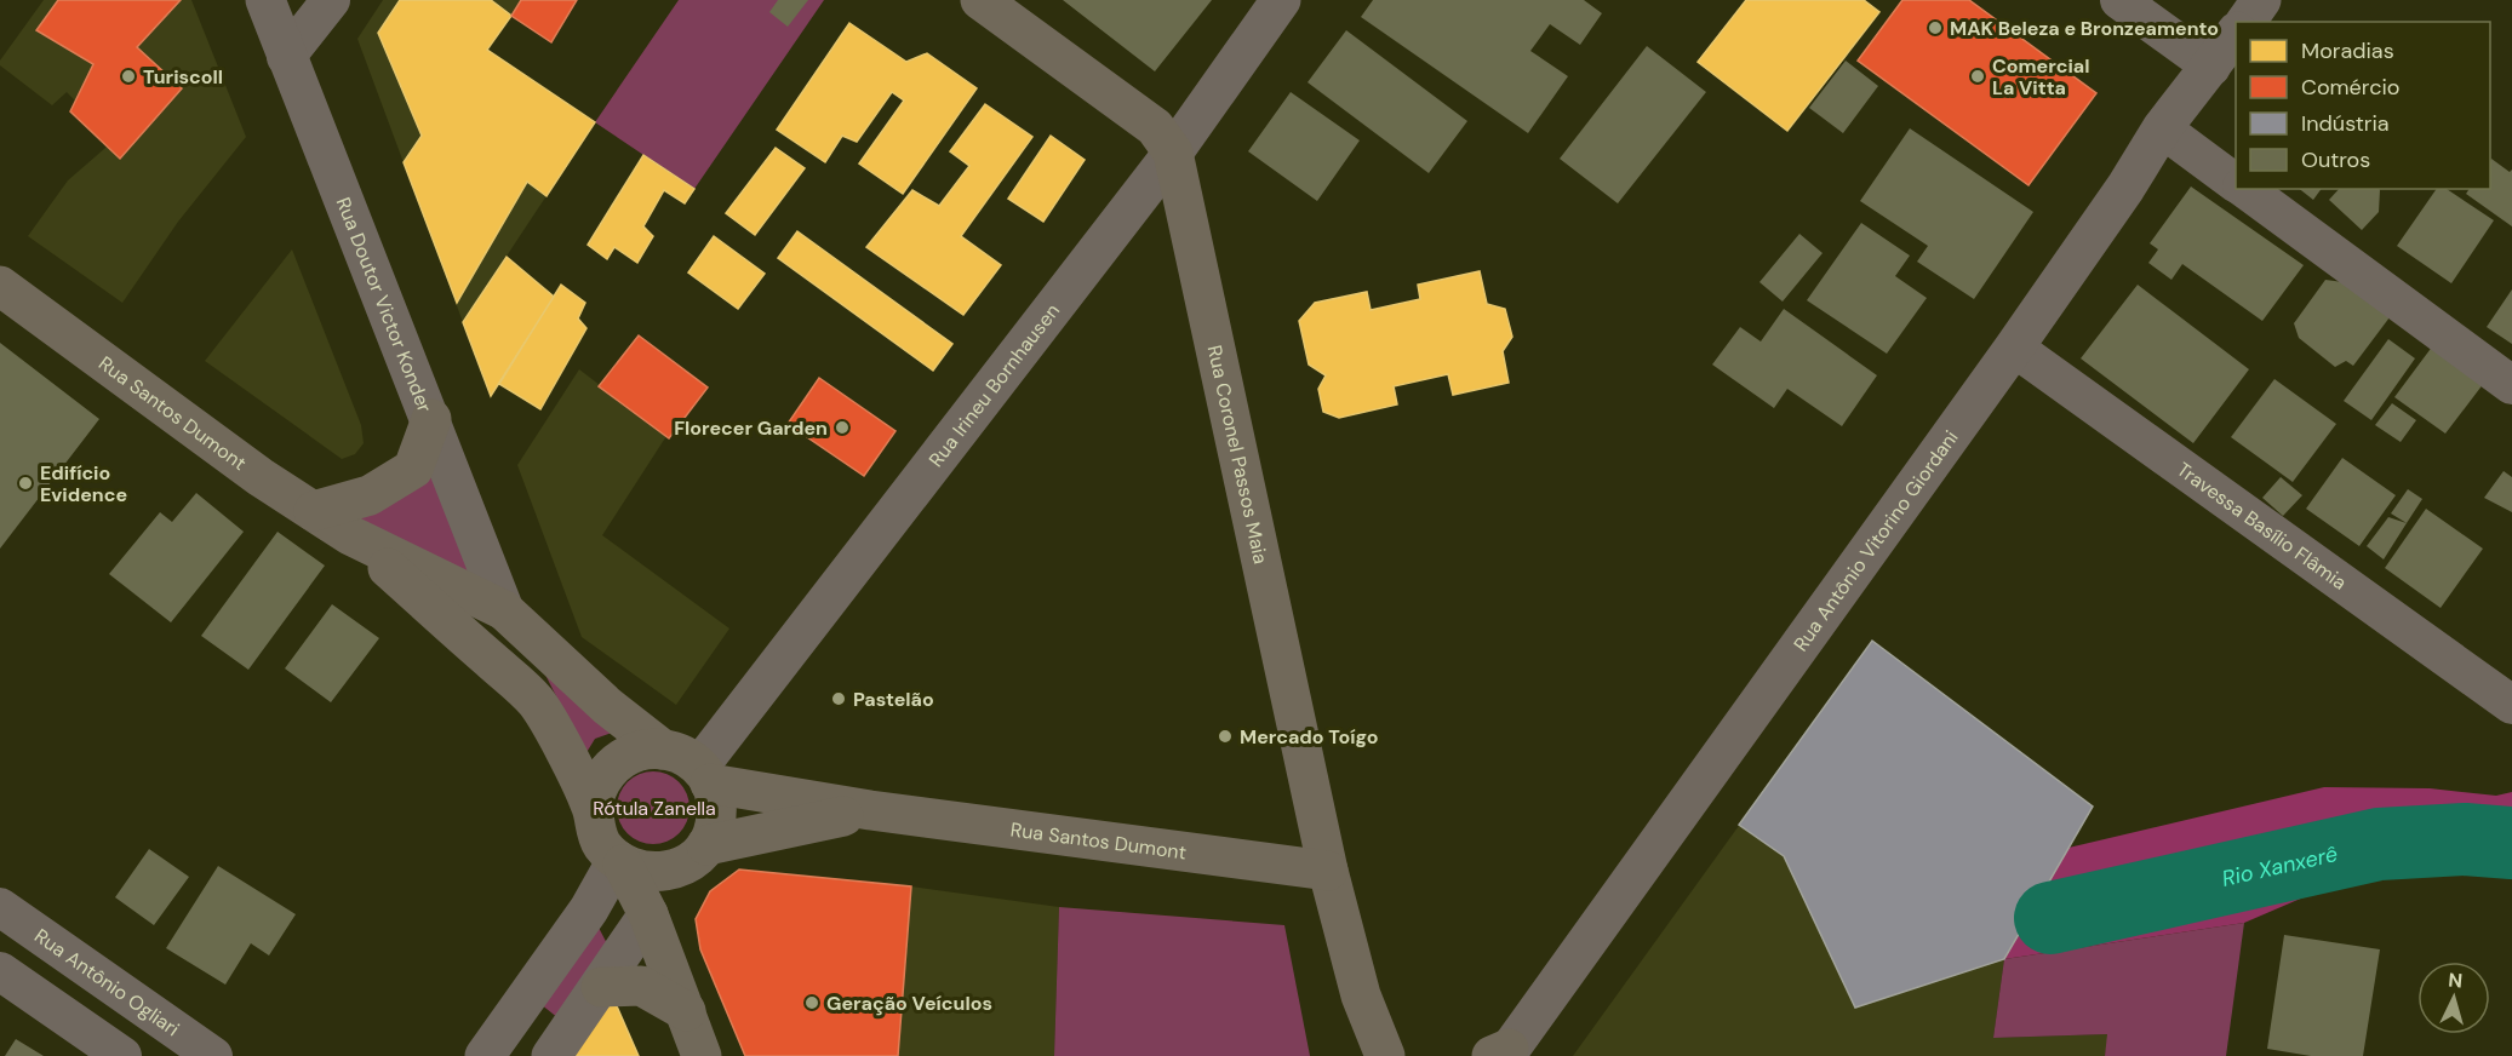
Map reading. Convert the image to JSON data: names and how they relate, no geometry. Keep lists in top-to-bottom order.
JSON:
{
  "streets": {
    "main road": ["Rua Santos Dumont", "Rua Coronel Passos Maia"],
    "street": [
      "Rua Doutor Victor Konder",
      "Rua Irineu Bornhausen",
      "Travessa Basílio Flâmia",
      "Rua Antônio Vitorino Giordani",
      "Rua Antônio Ogliari"
    ]
  },
  "crossings": [
    ["Rua Doutor Victor Konder", "Rua Santos Dumont"],
    ["Rua Irineu Bornhausen", "Rua Santos Dumont"],
    ["Rua Irineu Bornhausen", "Rua Coronel Passos Maia"],
    ["Rua Santos Dumont", "Rua Coronel Passos Maia"],
    ["Travessa Basílio Flâmia", "Rua Antônio Vitorino Giordani"]
  ],
  "water": ["Rio Xanxerê"],
  "parks": ["Rótula Zanella"],
  "places": [
    "MAK Beleza e Bronzeamento",
    "Turiscoll",
    "Comercial La Vitta",
    "Florecer Garden",
    "Edifício Evidence",
    "Pastelão",
    "Mercado Toígo",
    "Geração Veículos"
  ],
  "legend": [
    "Moradias",
    "Comércio",
    "Indústria",
    "Outros"
  ],
  "north": "top"
}
